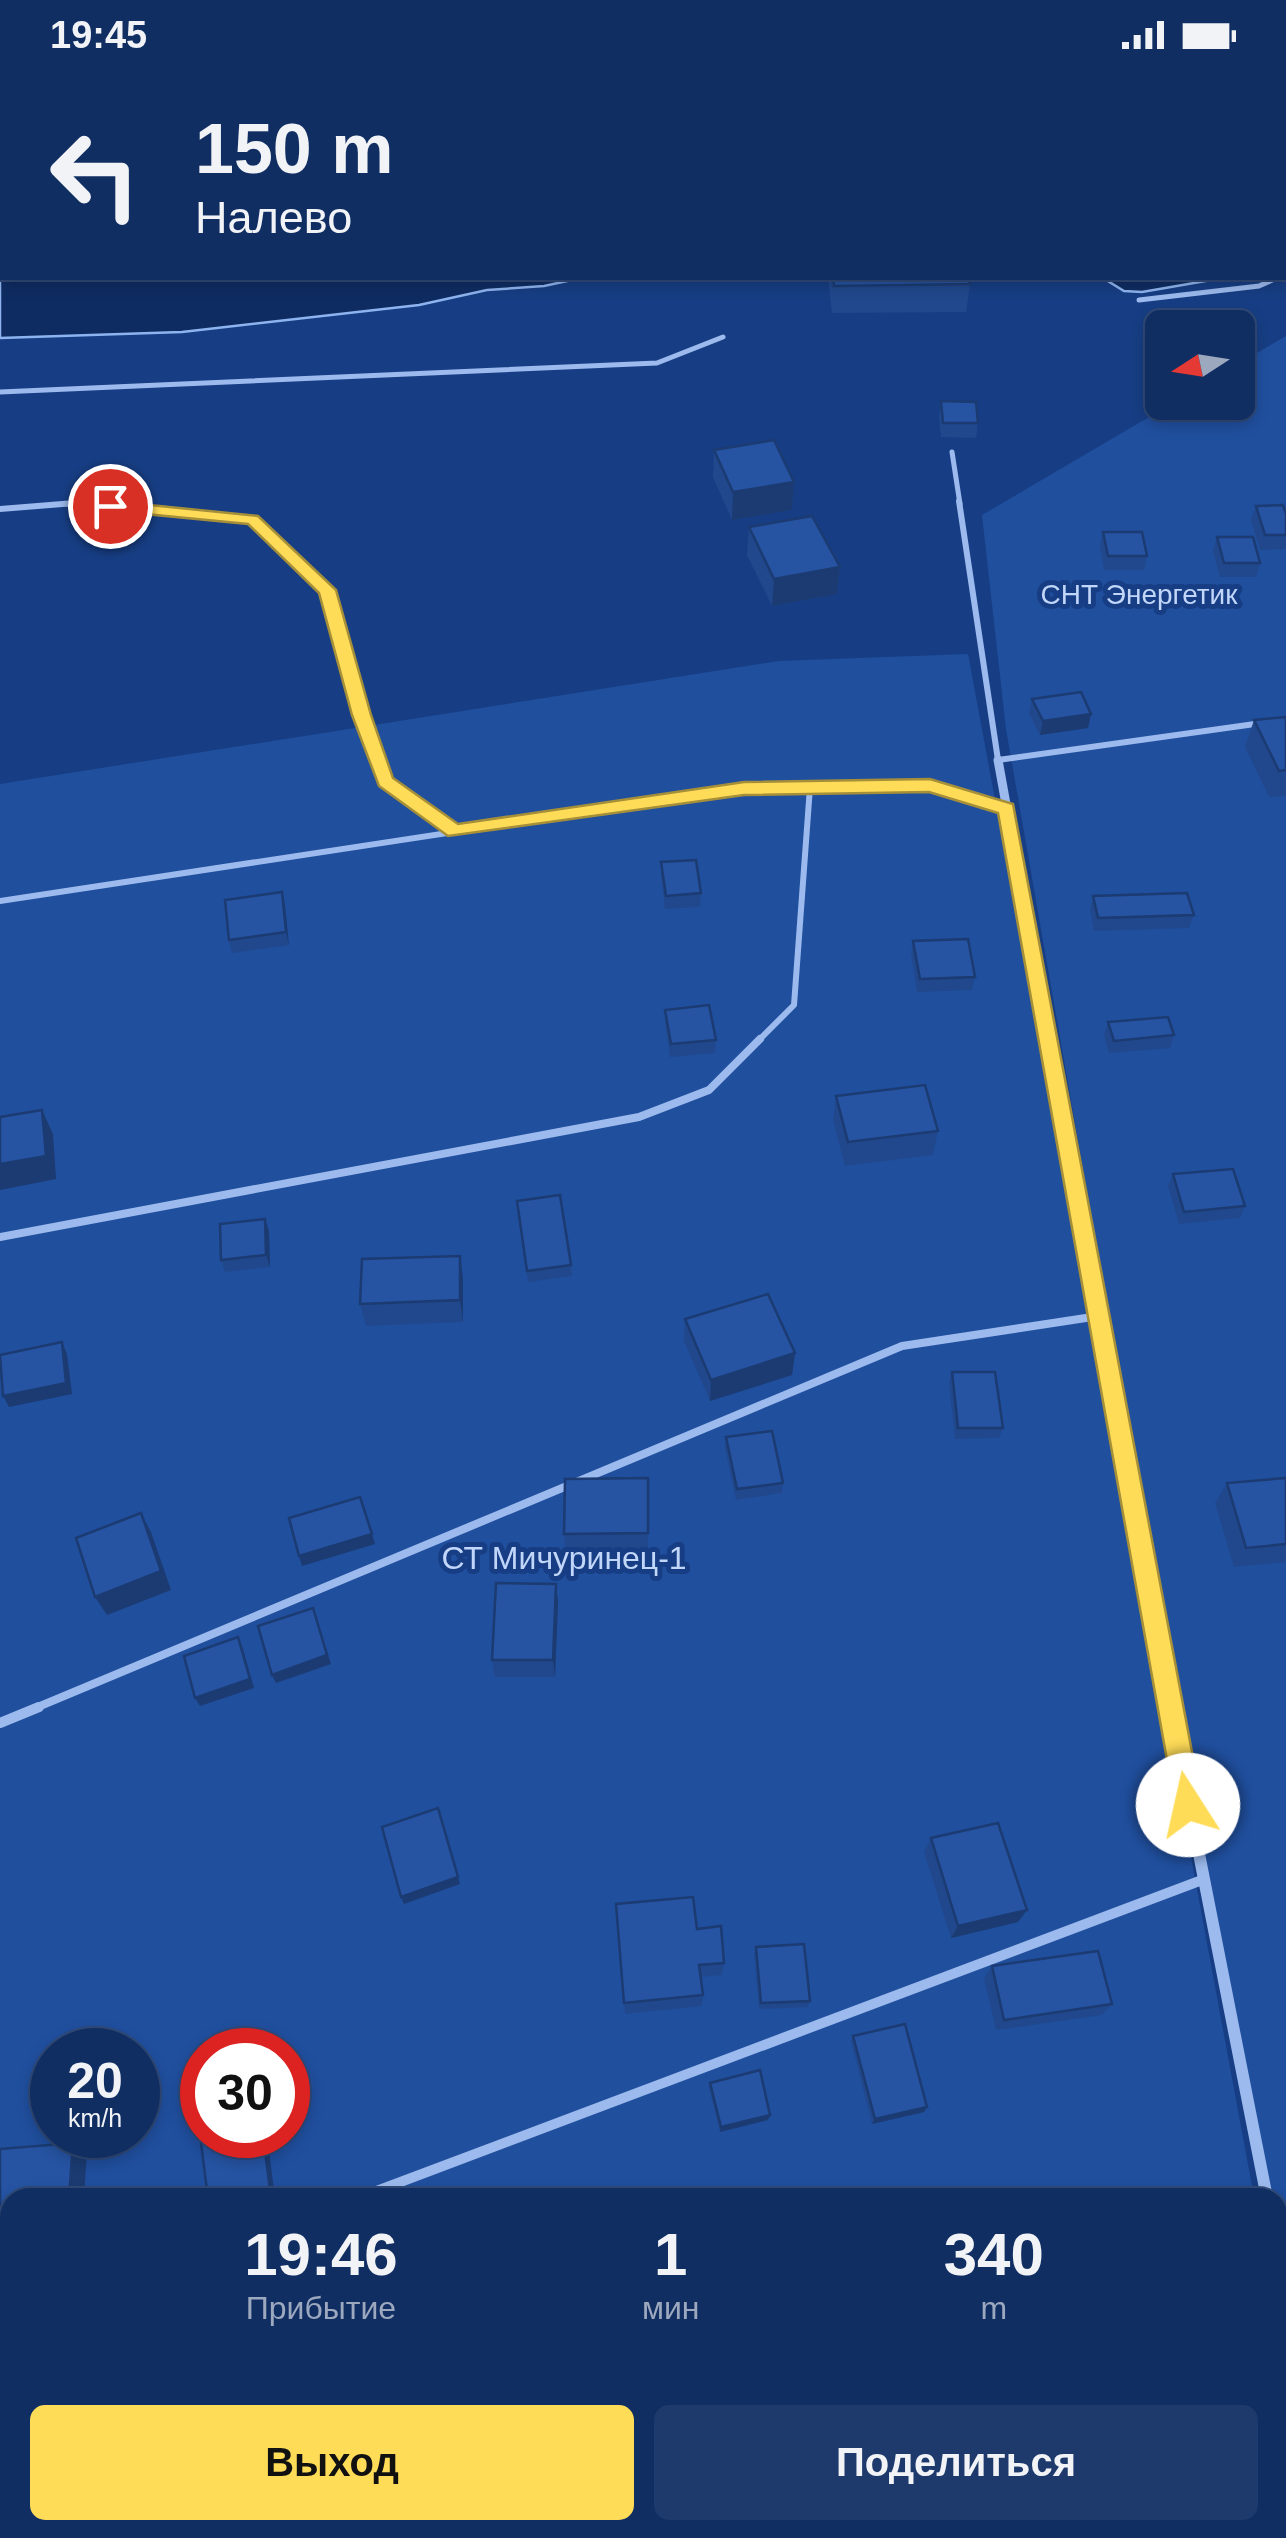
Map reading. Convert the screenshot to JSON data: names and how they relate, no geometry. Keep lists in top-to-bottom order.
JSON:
{
  "parks": ["СНТ Энергетик", "СТ Мичуринец-1"],
  "north": "left",
  "page": {
    "status": "19:45",
    "turn": ["150 m", "Налево"],
    "speed": "20 km/h",
    "limit": "30",
    "eta": [
      "19:46",
      "Прибытие",
      "1",
      "мин",
      "340",
      "m"
    ],
    "buttons": ["Выход", "Поделиться"]
  }
}
